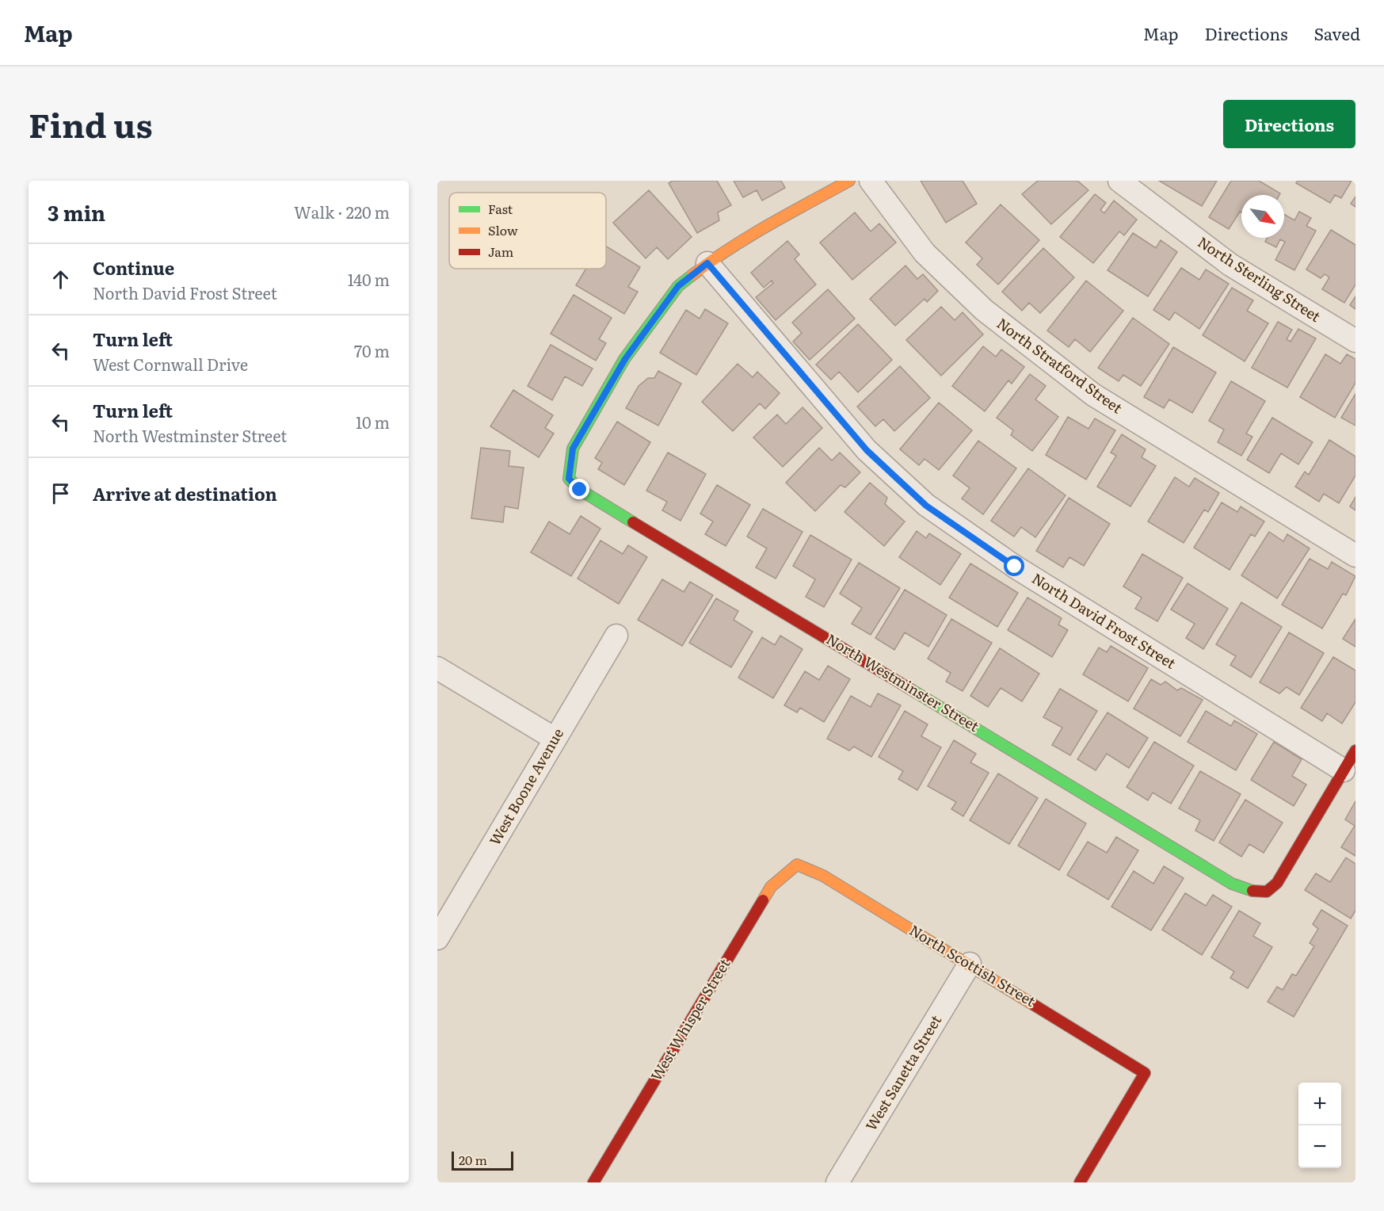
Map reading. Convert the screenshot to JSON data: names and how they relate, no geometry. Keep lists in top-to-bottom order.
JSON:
{
  "streets": {
    "street": [
      "North Sterling Street",
      "North Stratford Street",
      "North David Frost Street",
      "North Westminster Street",
      "West Boone Avenue",
      "North Scottish Street",
      "West Whisper Street",
      "West Sanetta Street"
    ]
  },
  "crossings": [
    ["North David Frost Street", "North Westminster Street"],
    ["North Scottish Street", "West Whisper Street"],
    ["North Scottish Street", "West Sanetta Street"]
  ],
  "legend": ["Fast", "Slow", "Jam"],
  "scale_bar": "20 m",
  "north": "bottom right",
  "page": {
    "header": "Map",
    "nav": ["Map", "Directions", "Saved"],
    "title": "Find us",
    "buttons": "Directions",
    "heading": ["3 min", "Walk · 220 m"],
    "list": [
      ["Continue", "North David Frost Street", "140 m"],
      ["Turn left", "West Cornwall Drive", "70 m"],
      ["Turn left", "North Westminster Street", "10 m"],
      "Arrive at destination"
    ],
    "map_buttons": ["+", "−"],
    "scale": "20 m"
  }
}
